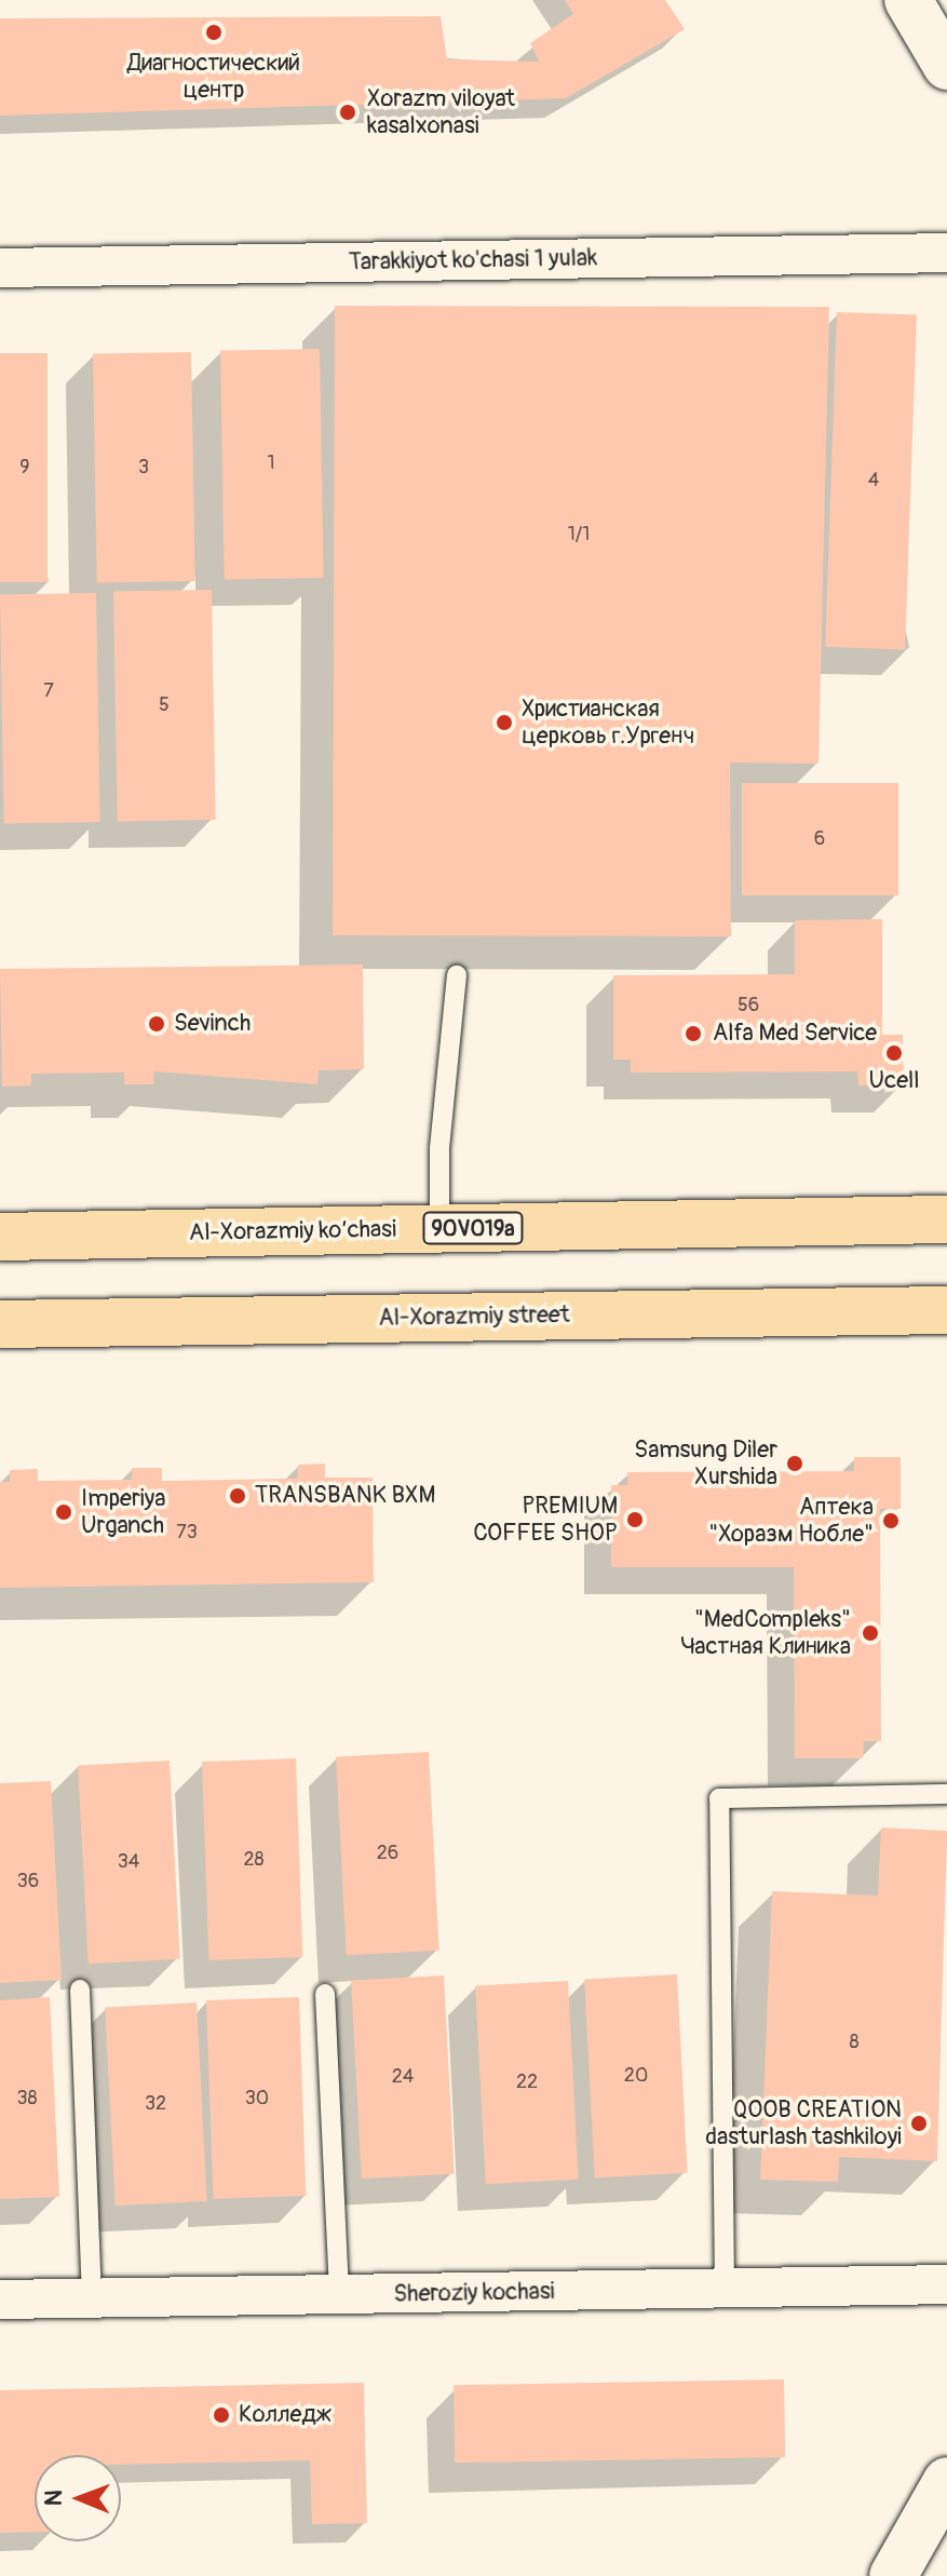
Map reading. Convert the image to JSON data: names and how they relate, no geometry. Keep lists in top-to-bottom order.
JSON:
{
  "streets": {
    "main road": ["90V019a", "Al-Xorazmiy ko’chasi", "Al-Xorazmiy street"],
    "street": ["Tarakkiyot ko'chasi 1 yulak", "Sheroziy kochasi"]
  },
  "places": [
    "Диагностический центр",
    "Xorazm viloyat kasalxonasi",
    "Христианская церковь г.Ургенч",
    "Sevinch",
    "Alfa Med Service",
    "Ucell",
    "Samsung Diler Xurshida",
    "TRANSBANK BXM",
    "Imperiya Urganch",
    "PREMIUM COFFEE SHOP",
    "Аптека \"Хоразм Нобле\"",
    "\"MedCompleks\" Частная Клиника",
    "QOOB CREATION dasturlash tashkiloyi",
    "Колледж"
  ],
  "house_numbers": [
    "1",
    "9",
    "3",
    "4",
    "1/1",
    "7",
    "5",
    "6",
    "56",
    "73",
    "26",
    "28",
    "34",
    "36",
    "8",
    "20",
    "24",
    "22",
    "38",
    "30",
    "32"
  ],
  "north": "left"
}
